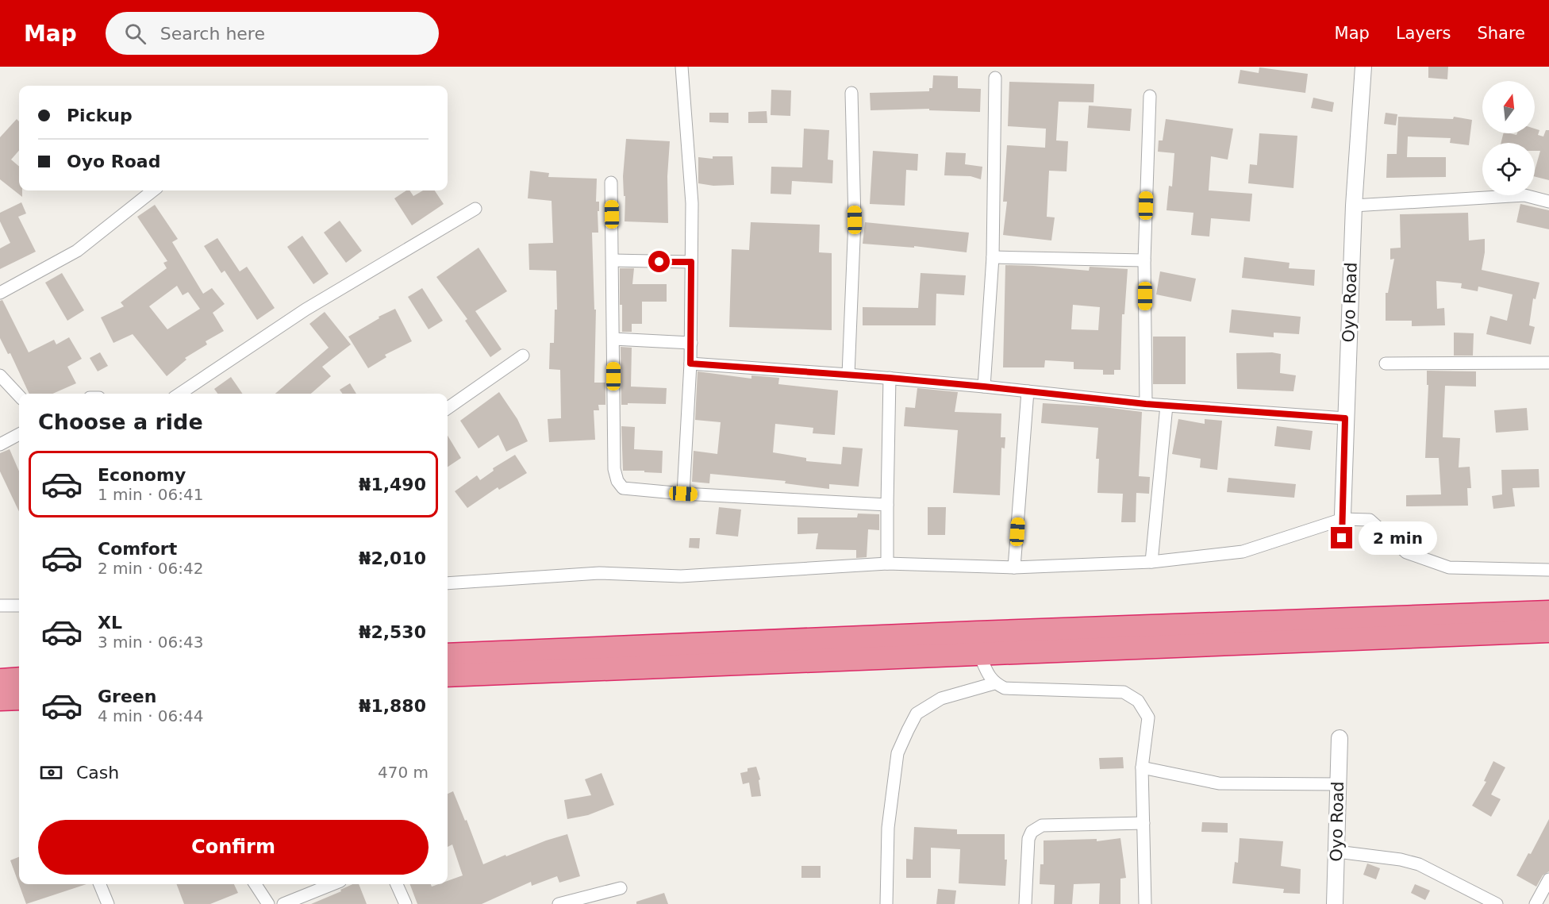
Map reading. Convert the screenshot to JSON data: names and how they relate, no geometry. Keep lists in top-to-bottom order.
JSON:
{
  "streets": {
    "street": ["Oyo Road"]
  },
  "north": "top",
  "page": {
    "header": "Map",
    "search": "Search here",
    "nav": ["Map", "Layers", "Share"],
    "banner": ["Pickup", "Oyo Road"],
    "heading": "Choose a ride",
    "list": [
      {
        "name": "Economy",
        "note": "1 min · 06:41",
        "value": "₦1,490"
      },
      {
        "name": "Comfort",
        "note": "2 min · 06:42",
        "value": "₦2,010"
      },
      {
        "name": "XL",
        "note": "3 min · 06:43",
        "value": "₦2,530"
      },
      {
        "name": "Green",
        "note": "4 min · 06:44",
        "value": "₦1,880"
      }
    ],
    "bubble": "2 min",
    "pay": ["Cash", "470 m"],
    "buttons": "Confirm"
  }
}
